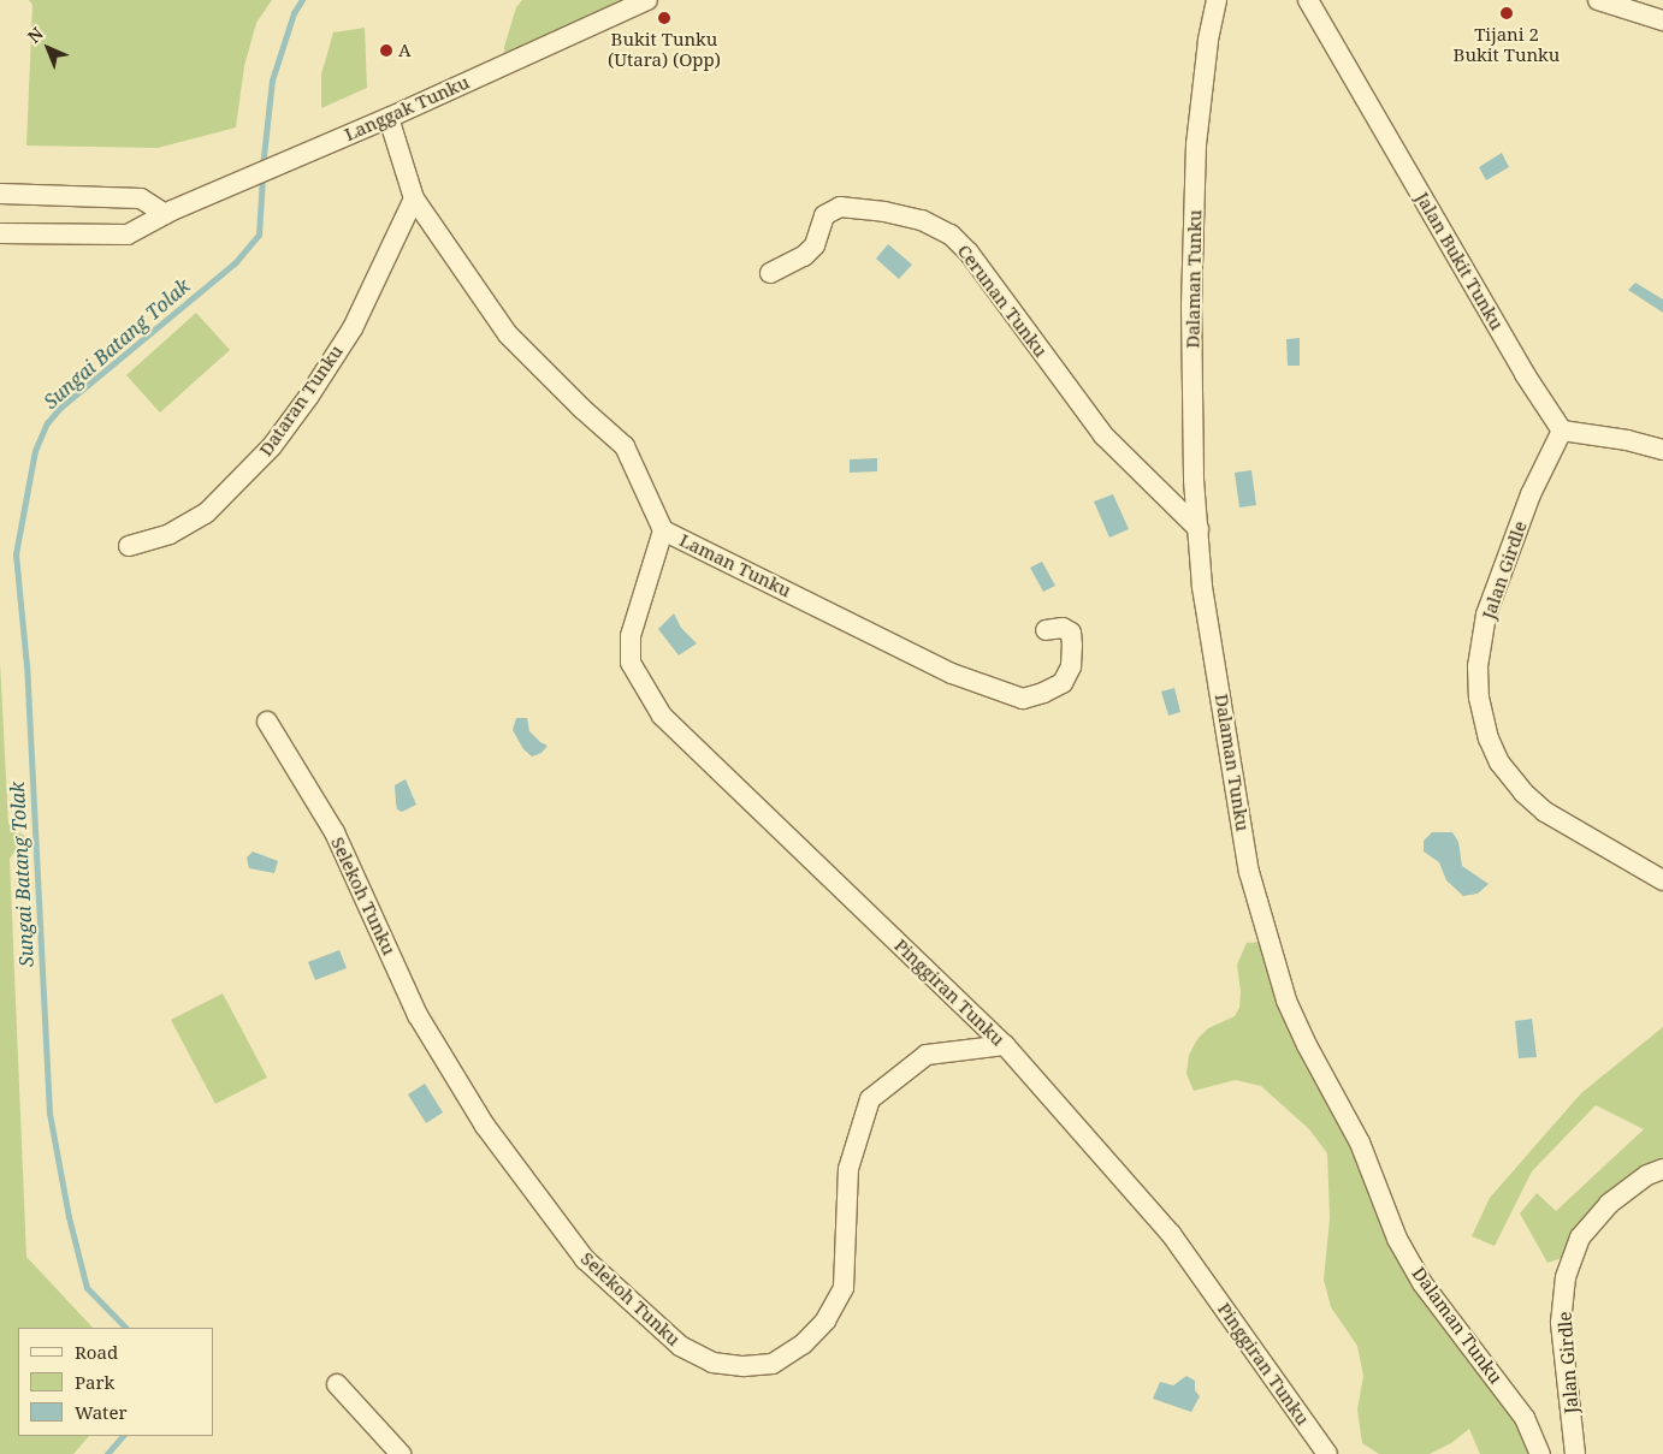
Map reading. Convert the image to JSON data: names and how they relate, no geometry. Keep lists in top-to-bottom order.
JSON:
{
  "streets": {
    "street": [
      "Langgak Tunku",
      "Jalan Bukit Tunku",
      "Dalaman Tunku",
      "Cerunan Tunku",
      "Dataran Tunku",
      "Laman Tunku",
      "Jalan Girdle",
      "Selekoh Tunku",
      "Pinggiran Tunku"
    ]
  },
  "crossings": [
    ["Langgak Tunku", "Laman Tunku"],
    ["Jalan Bukit Tunku", "Jalan Girdle"],
    ["Dalaman Tunku", "Cerunan Tunku"],
    ["Dataran Tunku", "Laman Tunku"],
    ["Laman Tunku", "Pinggiran Tunku"],
    ["Selekoh Tunku", "Pinggiran Tunku"]
  ],
  "water": ["Sungai Batang Tolak"],
  "places": ["Tijani 2 Bukit Tunku", "Bukit Tunku (Utara) (Opp)", "A"],
  "legend": ["Road", "Park", "Water"],
  "north": "top left"
}
